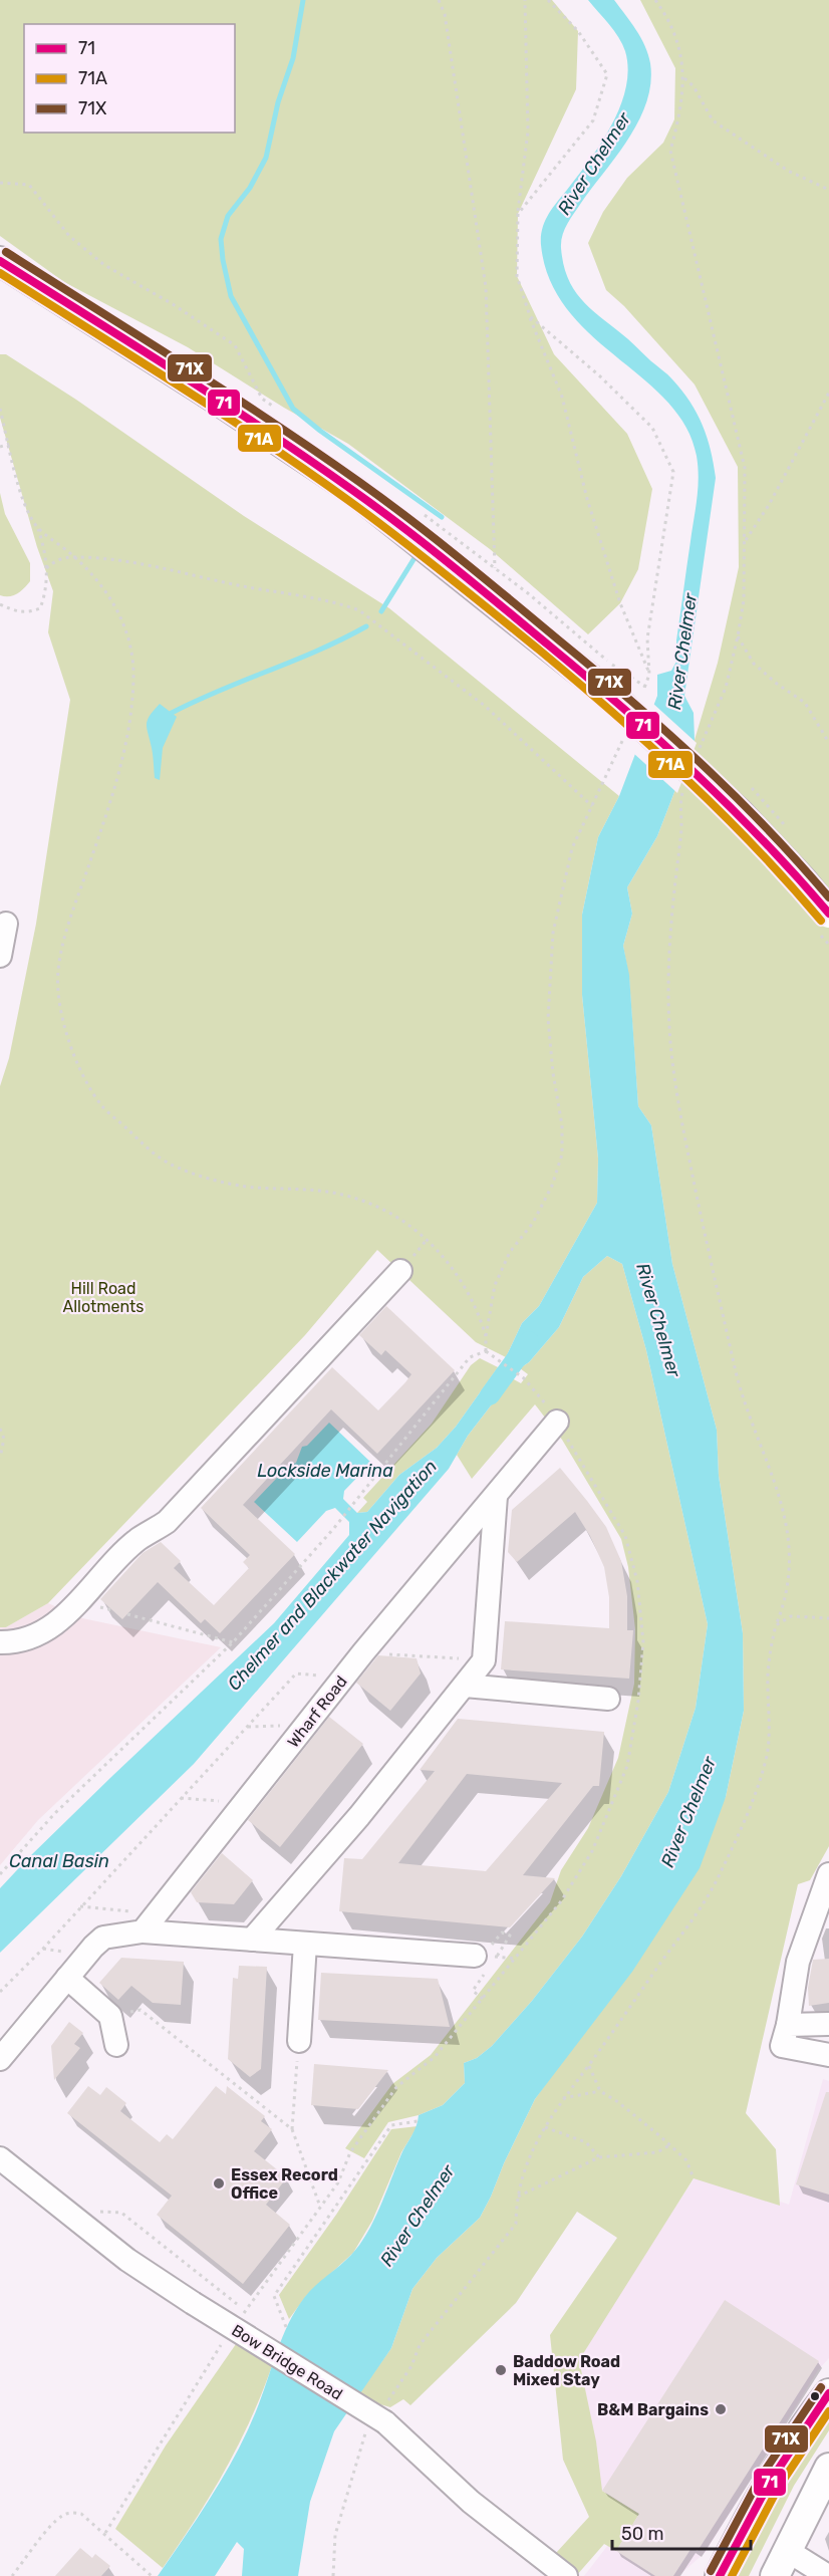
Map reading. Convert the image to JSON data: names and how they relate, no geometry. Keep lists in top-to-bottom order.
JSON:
{
  "streets": {
    "street": ["Wharf Road", "Bow Bridge Road"]
  },
  "water": [
    "River Chelmer",
    "Lockside Marina",
    "Chelmer and Blackwater Navigation",
    "Canal Basin"
  ],
  "parks": ["Hill Road Allotments"],
  "places": ["Essex Record Office", "Baddow Road Mixed Stay", "B&M Bargains"],
  "lines": ["transit line 71X", "transit line 71", "transit line 71A"],
  "legend": ["71", "71A", "71X"],
  "scale_bar": "50 m"
}
